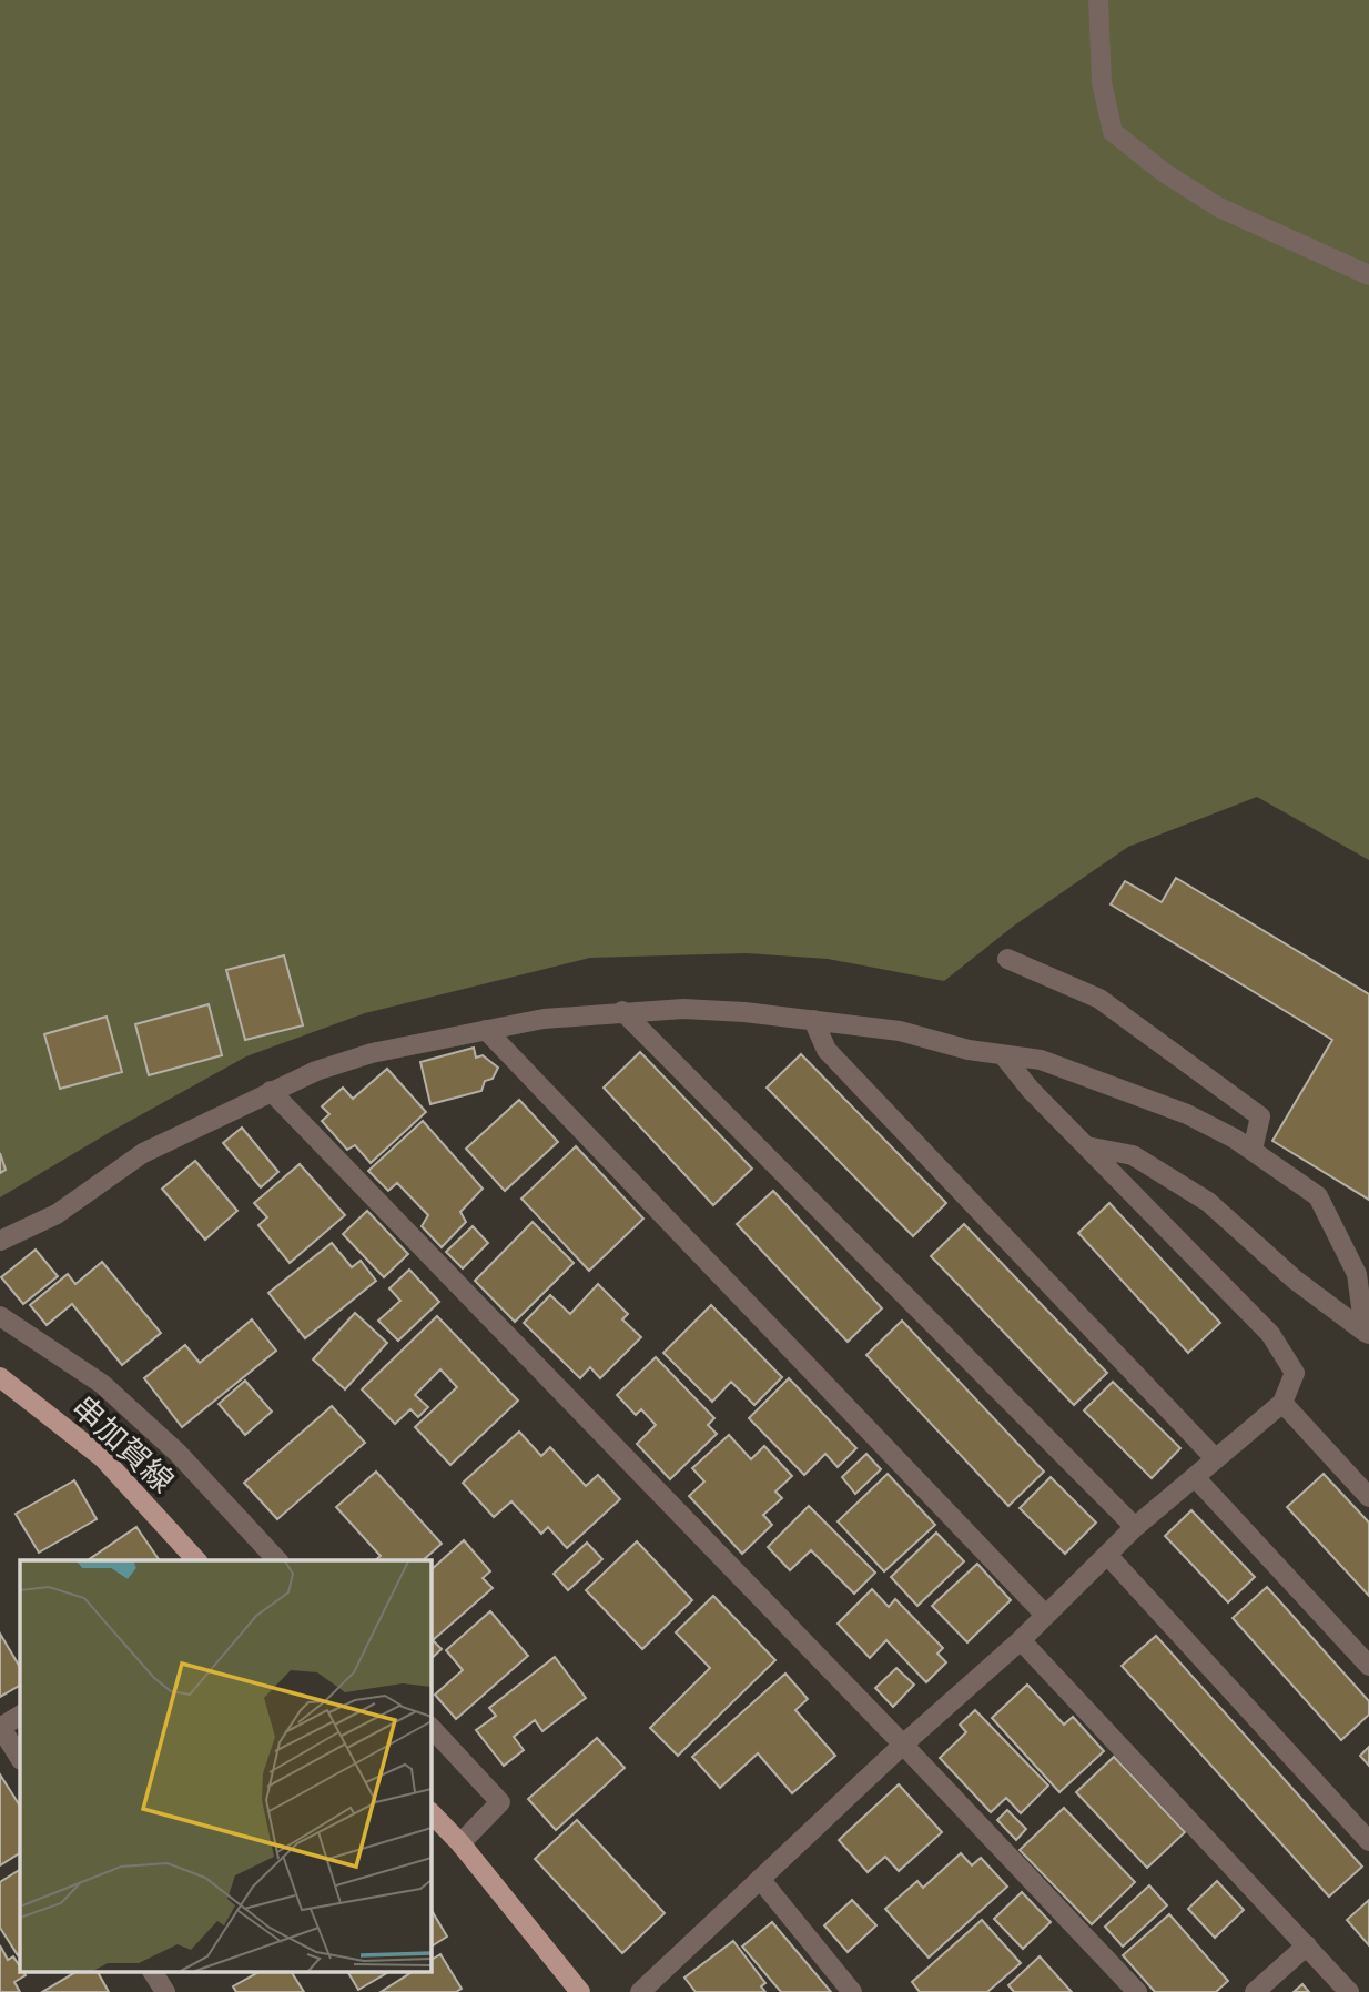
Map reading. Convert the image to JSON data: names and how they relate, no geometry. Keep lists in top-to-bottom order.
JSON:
{
  "streets": {
    "main road": ["串加賀線"]
  }
}
